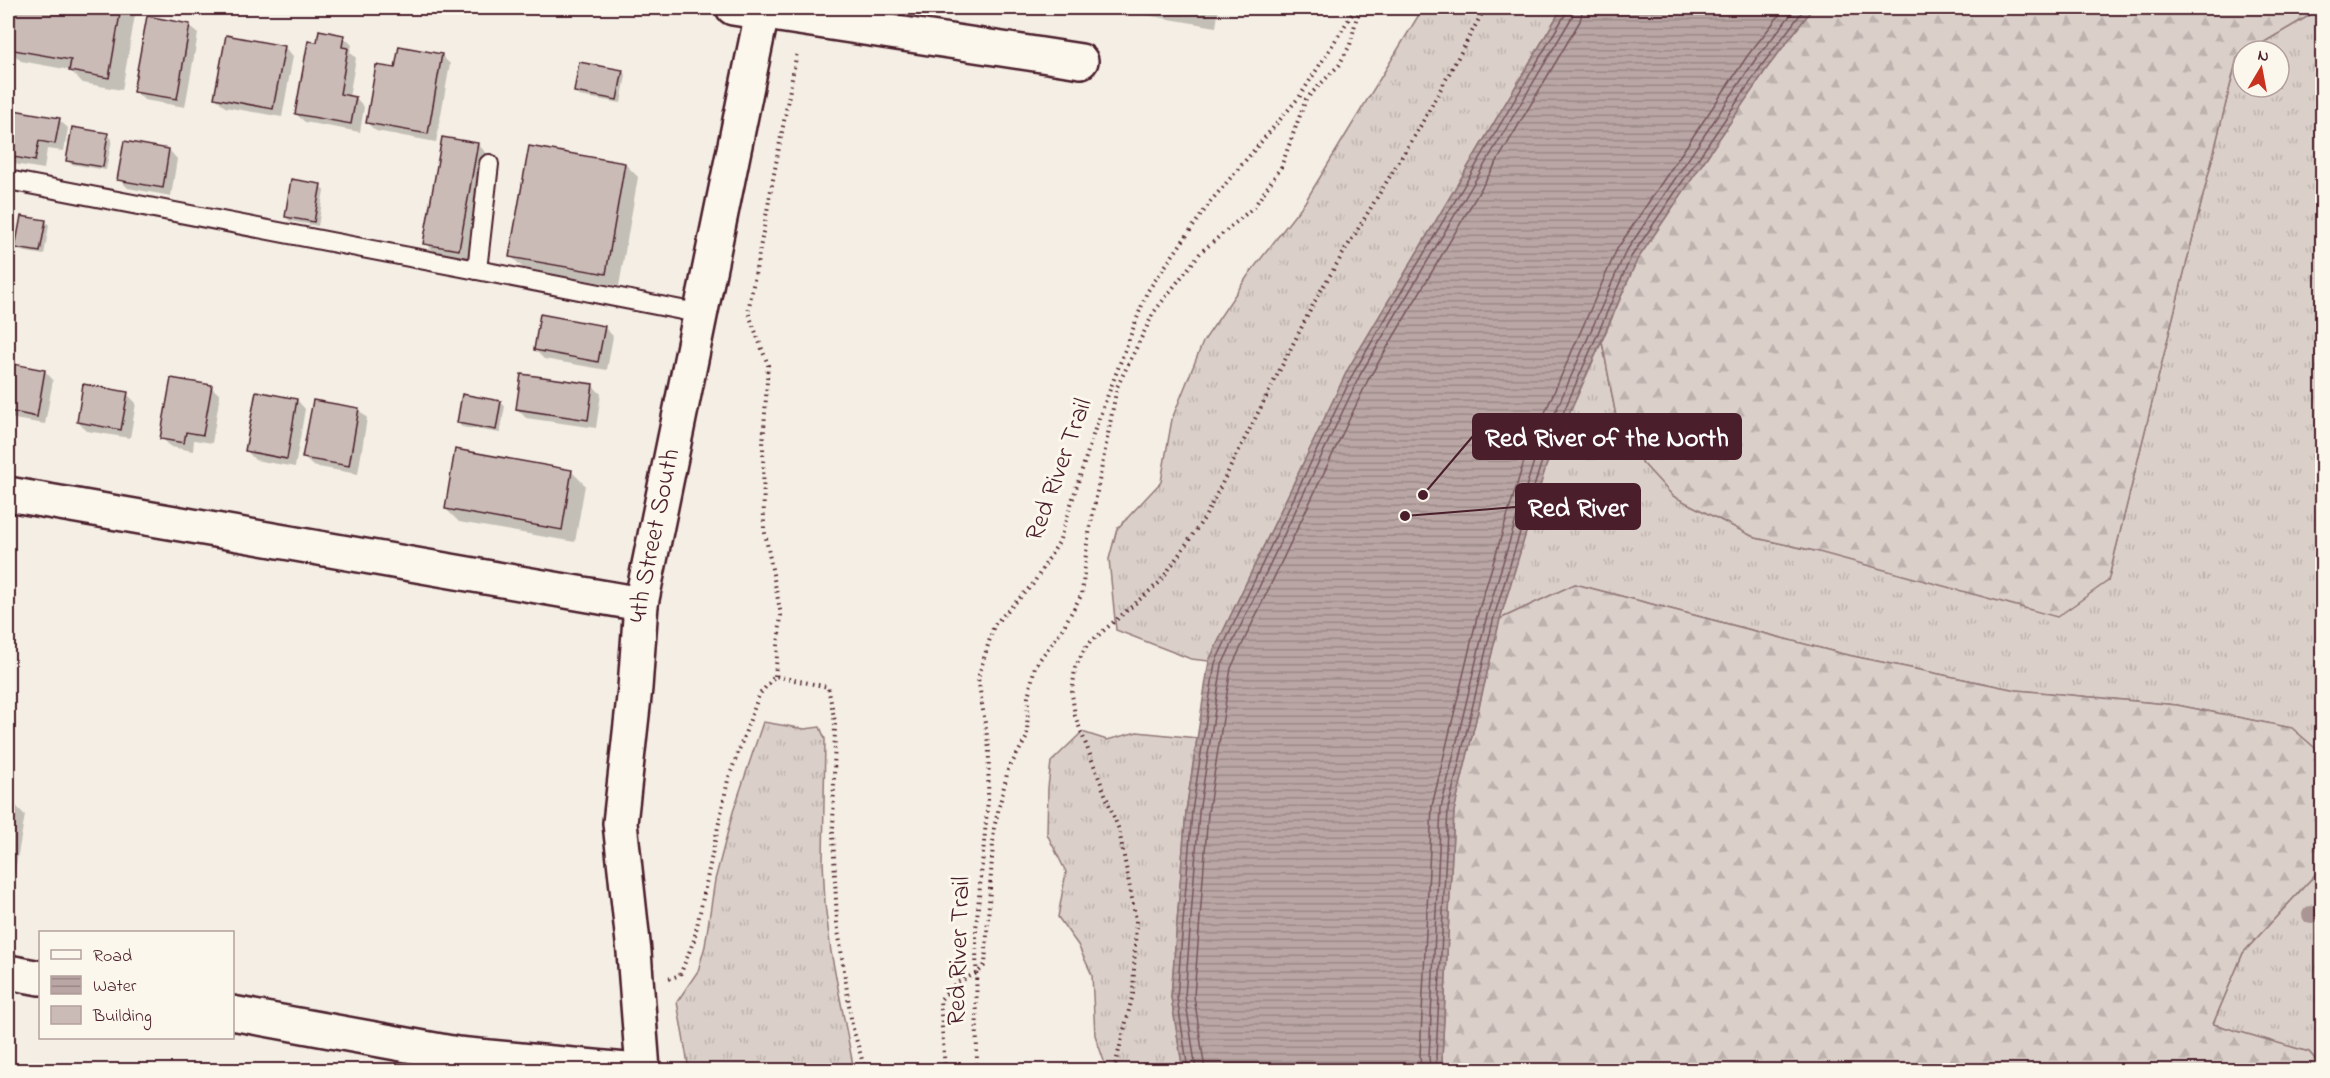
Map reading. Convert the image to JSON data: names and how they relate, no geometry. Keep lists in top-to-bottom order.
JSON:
{
  "streets": {
    "street": ["4th Street South"],
    "path": ["Red River Trail"]
  },
  "places": ["Red River of the North", "Red River"],
  "legend": ["Road", "Water", "Building"],
  "north": "top"
}
